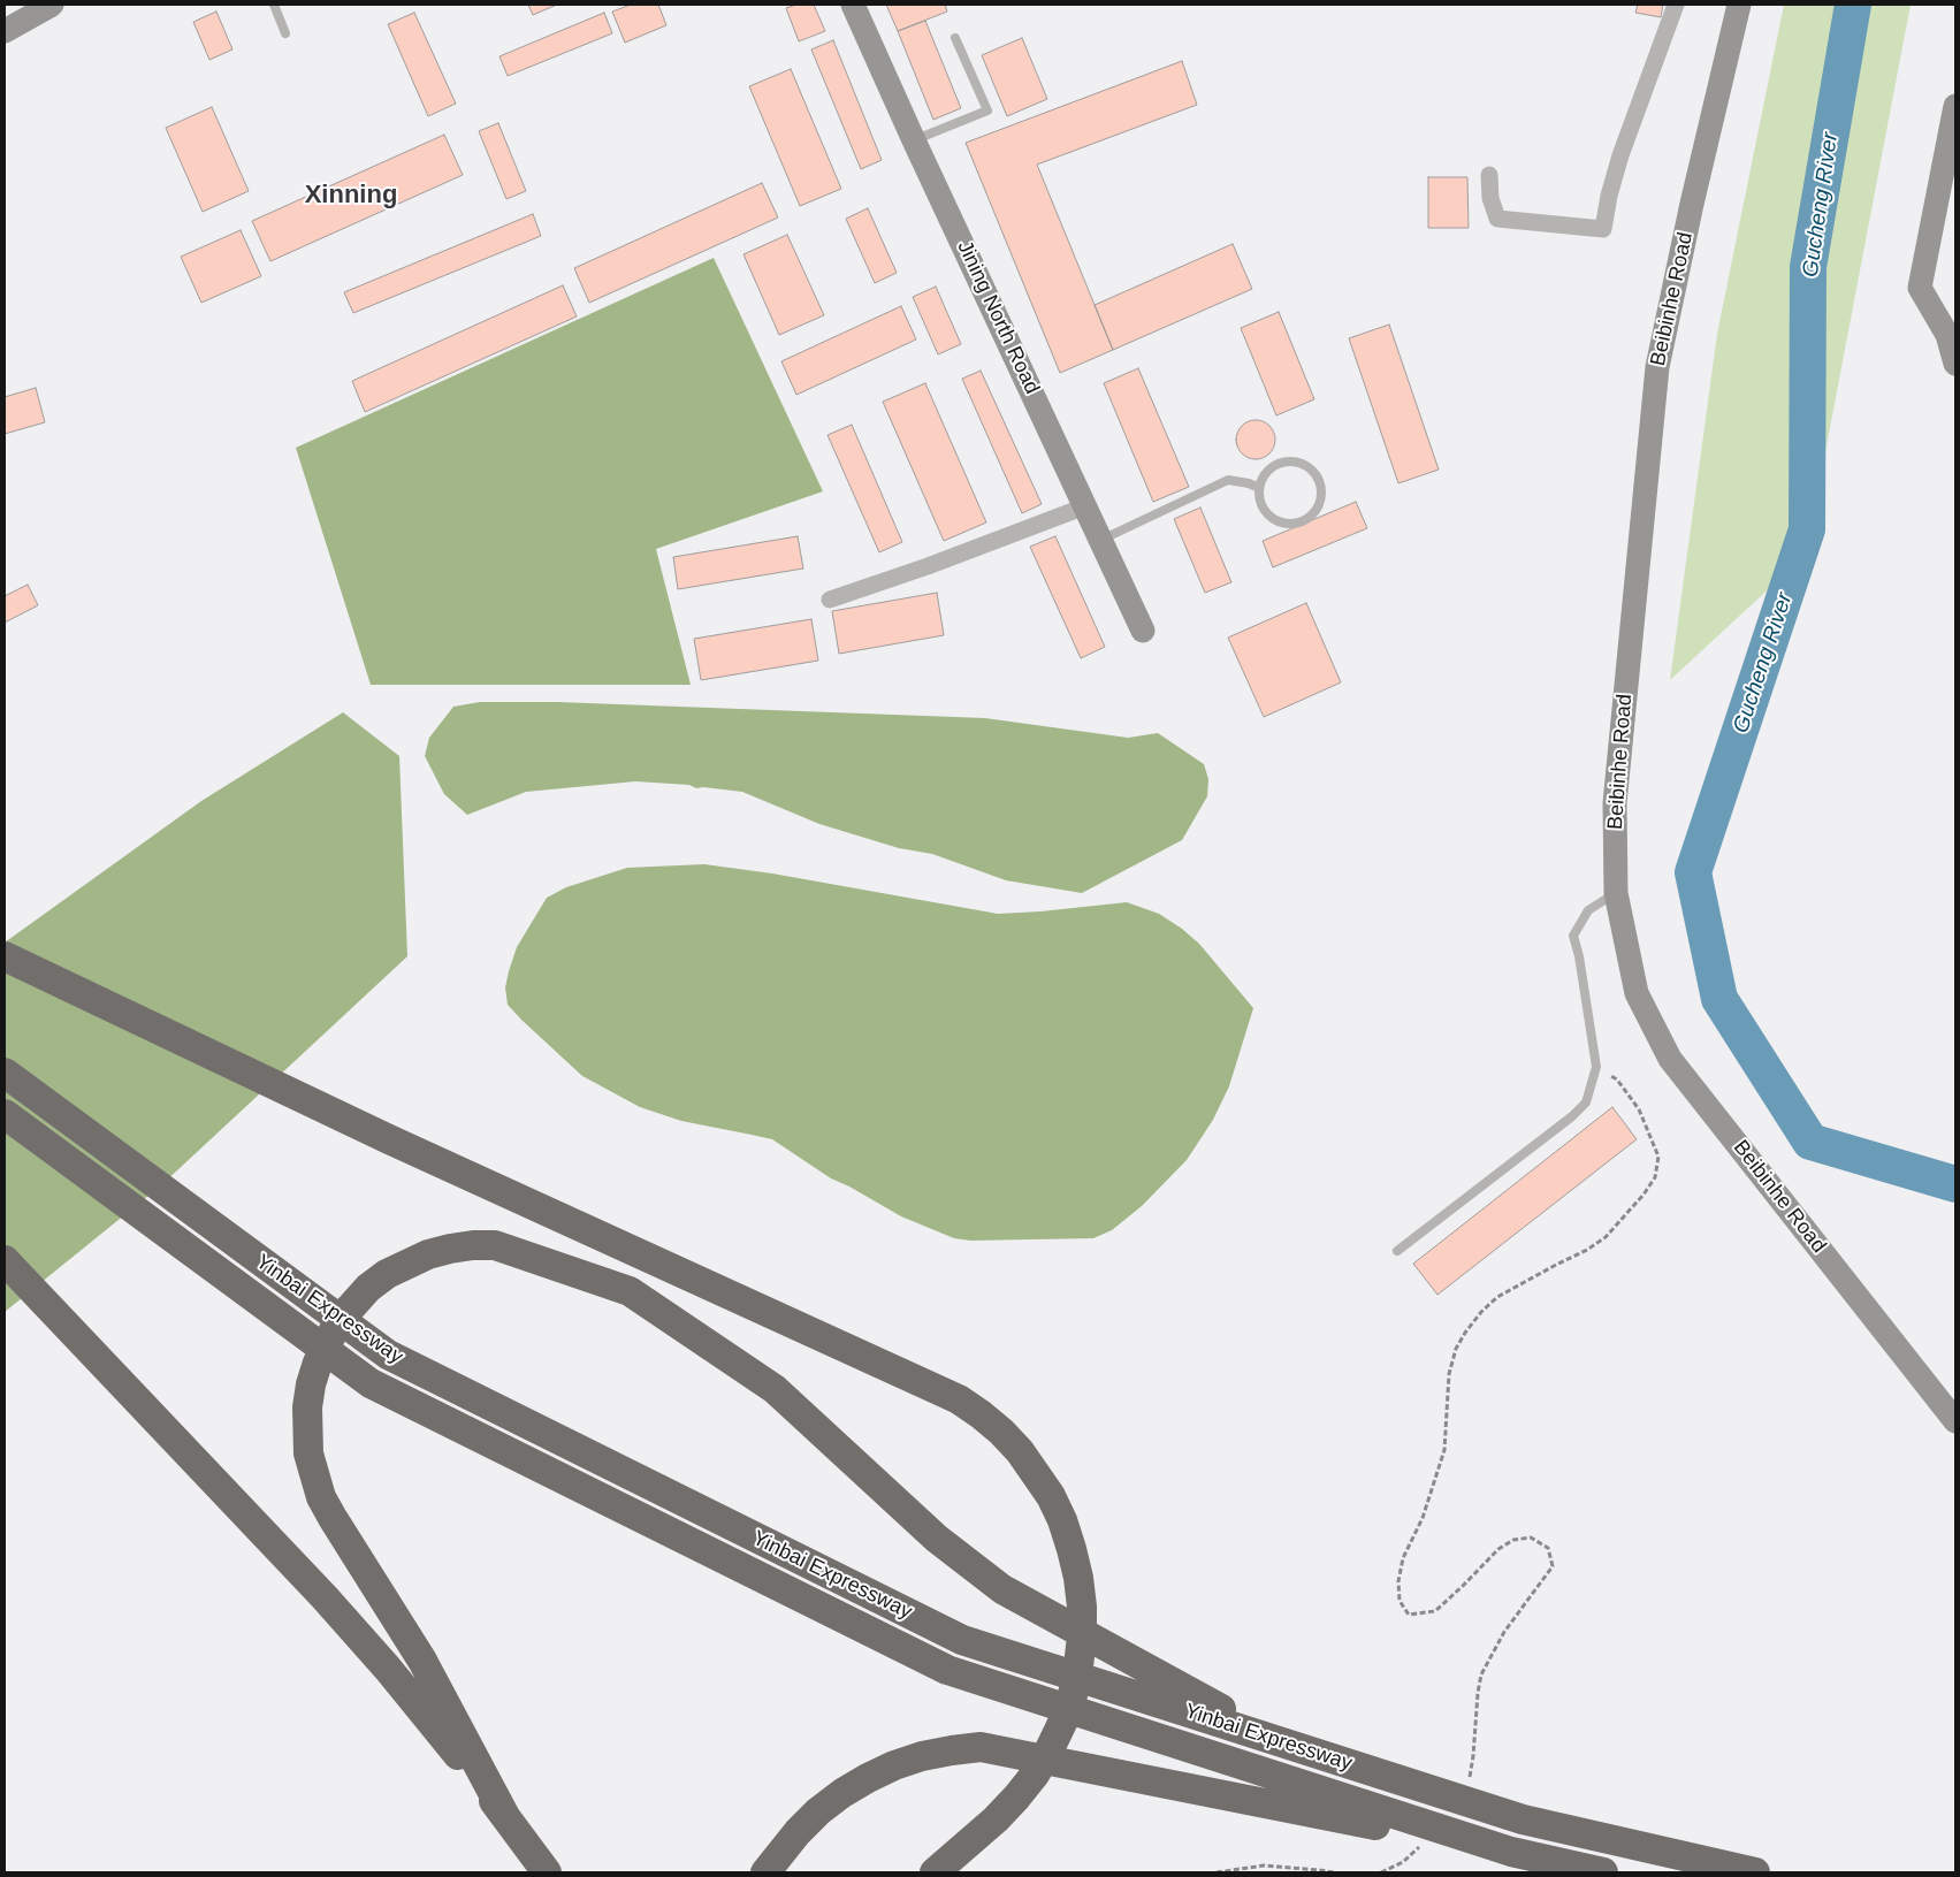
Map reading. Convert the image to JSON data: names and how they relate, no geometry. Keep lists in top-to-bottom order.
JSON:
{
  "streets": {
    "highway": ["Yinbai Expressway"],
    "main road": ["Beibinhe Road", "Jining North Road"]
  },
  "districts": ["Xinning"],
  "water": ["Gucheng River"]
}
